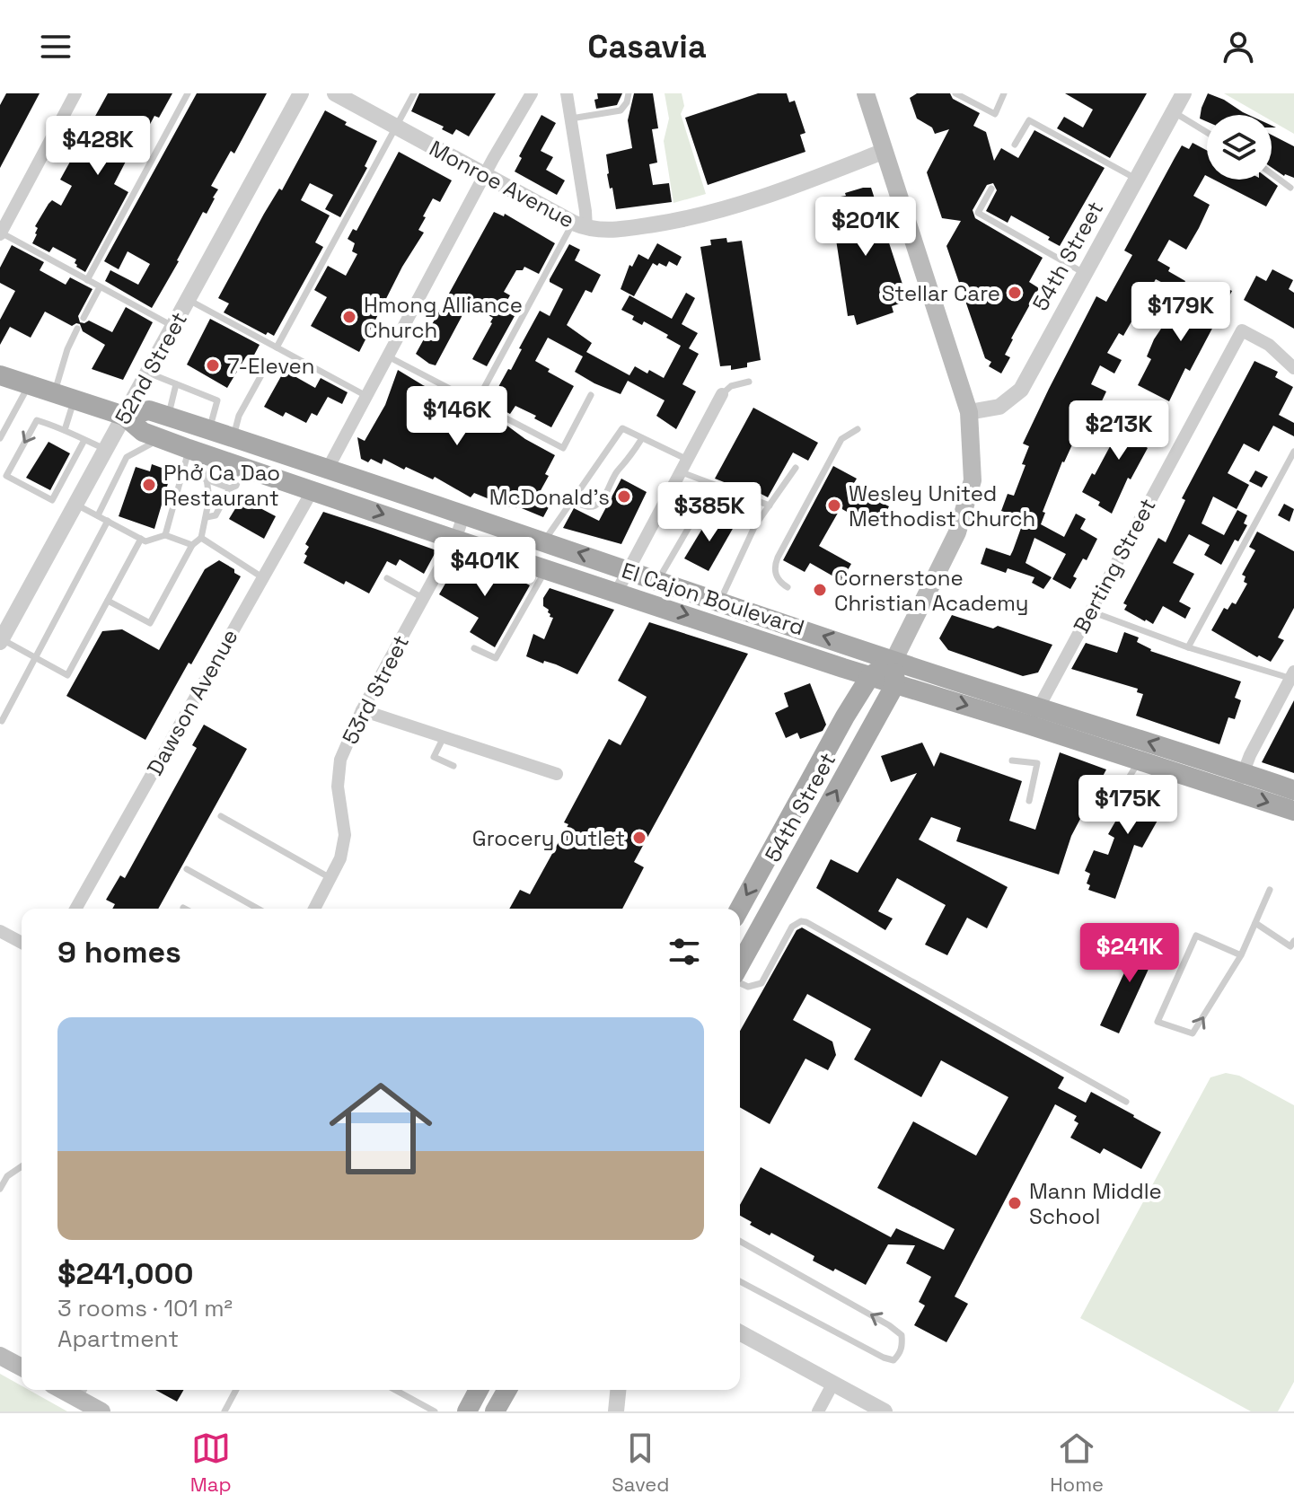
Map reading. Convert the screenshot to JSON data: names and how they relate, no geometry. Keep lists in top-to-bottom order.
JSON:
{
  "streets": {
    "main road": ["54th Street", "El Cajon Boulevard"],
    "street": [
      "Monroe Avenue",
      "52nd Street",
      "Berting Street",
      "53rd Street",
      "Dawson Avenue"
    ]
  },
  "crossings": [
    ["54th Street", "El Cajon Boulevard"],
    ["52nd Street", "El Cajon Boulevard"],
    ["Berting Street", "El Cajon Boulevard"],
    ["El Cajon Boulevard", "53rd Street"],
    ["El Cajon Boulevard", "Dawson Avenue"]
  ],
  "places": [
    "Stellar Care",
    "Hmong Alliance Church",
    "7-Eleven",
    "Phở Ca Dao Restaurant",
    "McDonald's",
    "Wesley United Methodist Church",
    "Cornerstone Christian Academy",
    "Grocery Outlet",
    "Mann Middle School"
  ],
  "page": {
    "header": "Casavia",
    "price": [
      "$428K",
      "$201K",
      "$179K",
      "$146K",
      "$213K",
      "$385K",
      "$401K",
      "$175K",
      "$241K"
    ],
    "heading": "9 homes",
    "list": [
      {
        "name": "$241,000",
        "note": "3 rooms · 101 m² · Apartment"
      }
    ],
    "tabs": ["Map", "Saved", "Home"]
  }
}
